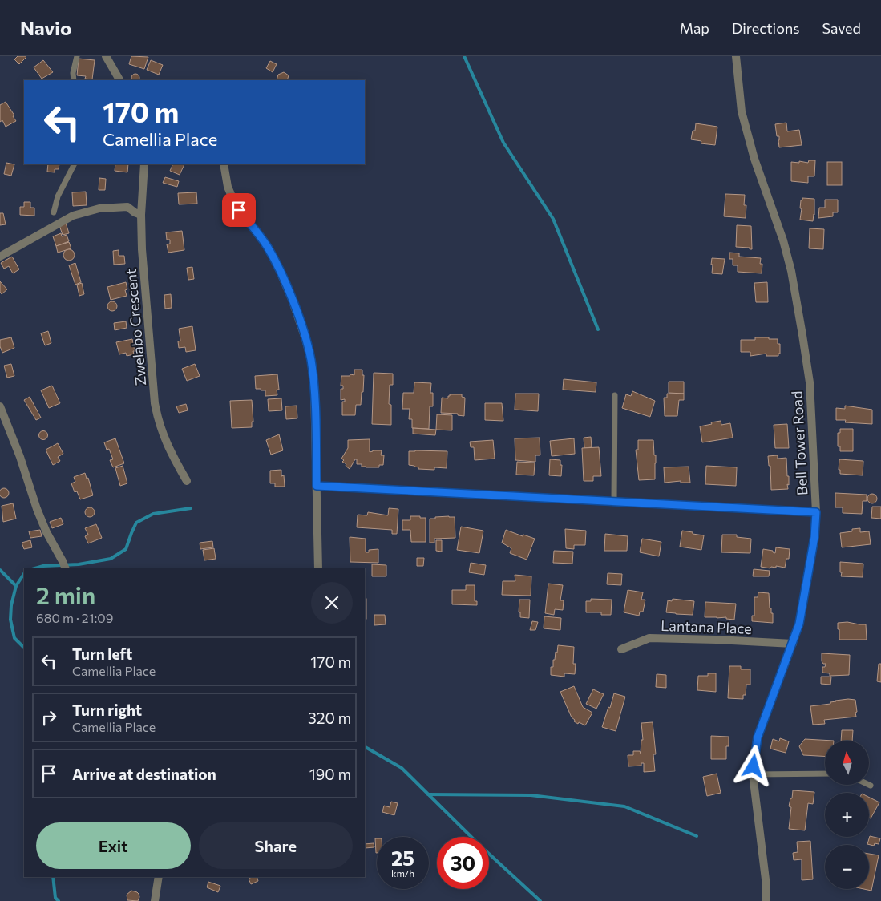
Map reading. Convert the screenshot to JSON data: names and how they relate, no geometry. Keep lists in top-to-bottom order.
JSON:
{
  "streets": {
    "street": ["Zwelabo Crescent", "Bell Tower Road", "Lantana Place"]
  },
  "crossings": [
    ["Bell Tower Road", "Lantana Place"]
  ],
  "north": "top",
  "page": {
    "header": "Navio",
    "nav": ["Map", "Directions", "Saved"],
    "turn": ["170 m", "Camellia Place"],
    "heading": ["2 min", "680 m · 21:09"],
    "list": [
      {
        "name": "Turn left",
        "note": "Camellia Place",
        "value": "170 m"
      },
      {
        "name": "Turn right",
        "note": "Camellia Place",
        "value": "320 m"
      },
      {
        "name": "Arrive at destination",
        "value": "190 m"
      }
    ],
    "map_buttons": ["+", "−"],
    "buttons": ["Exit", "Share"],
    "speed": "25 km/h",
    "limit": "30"
  }
}
